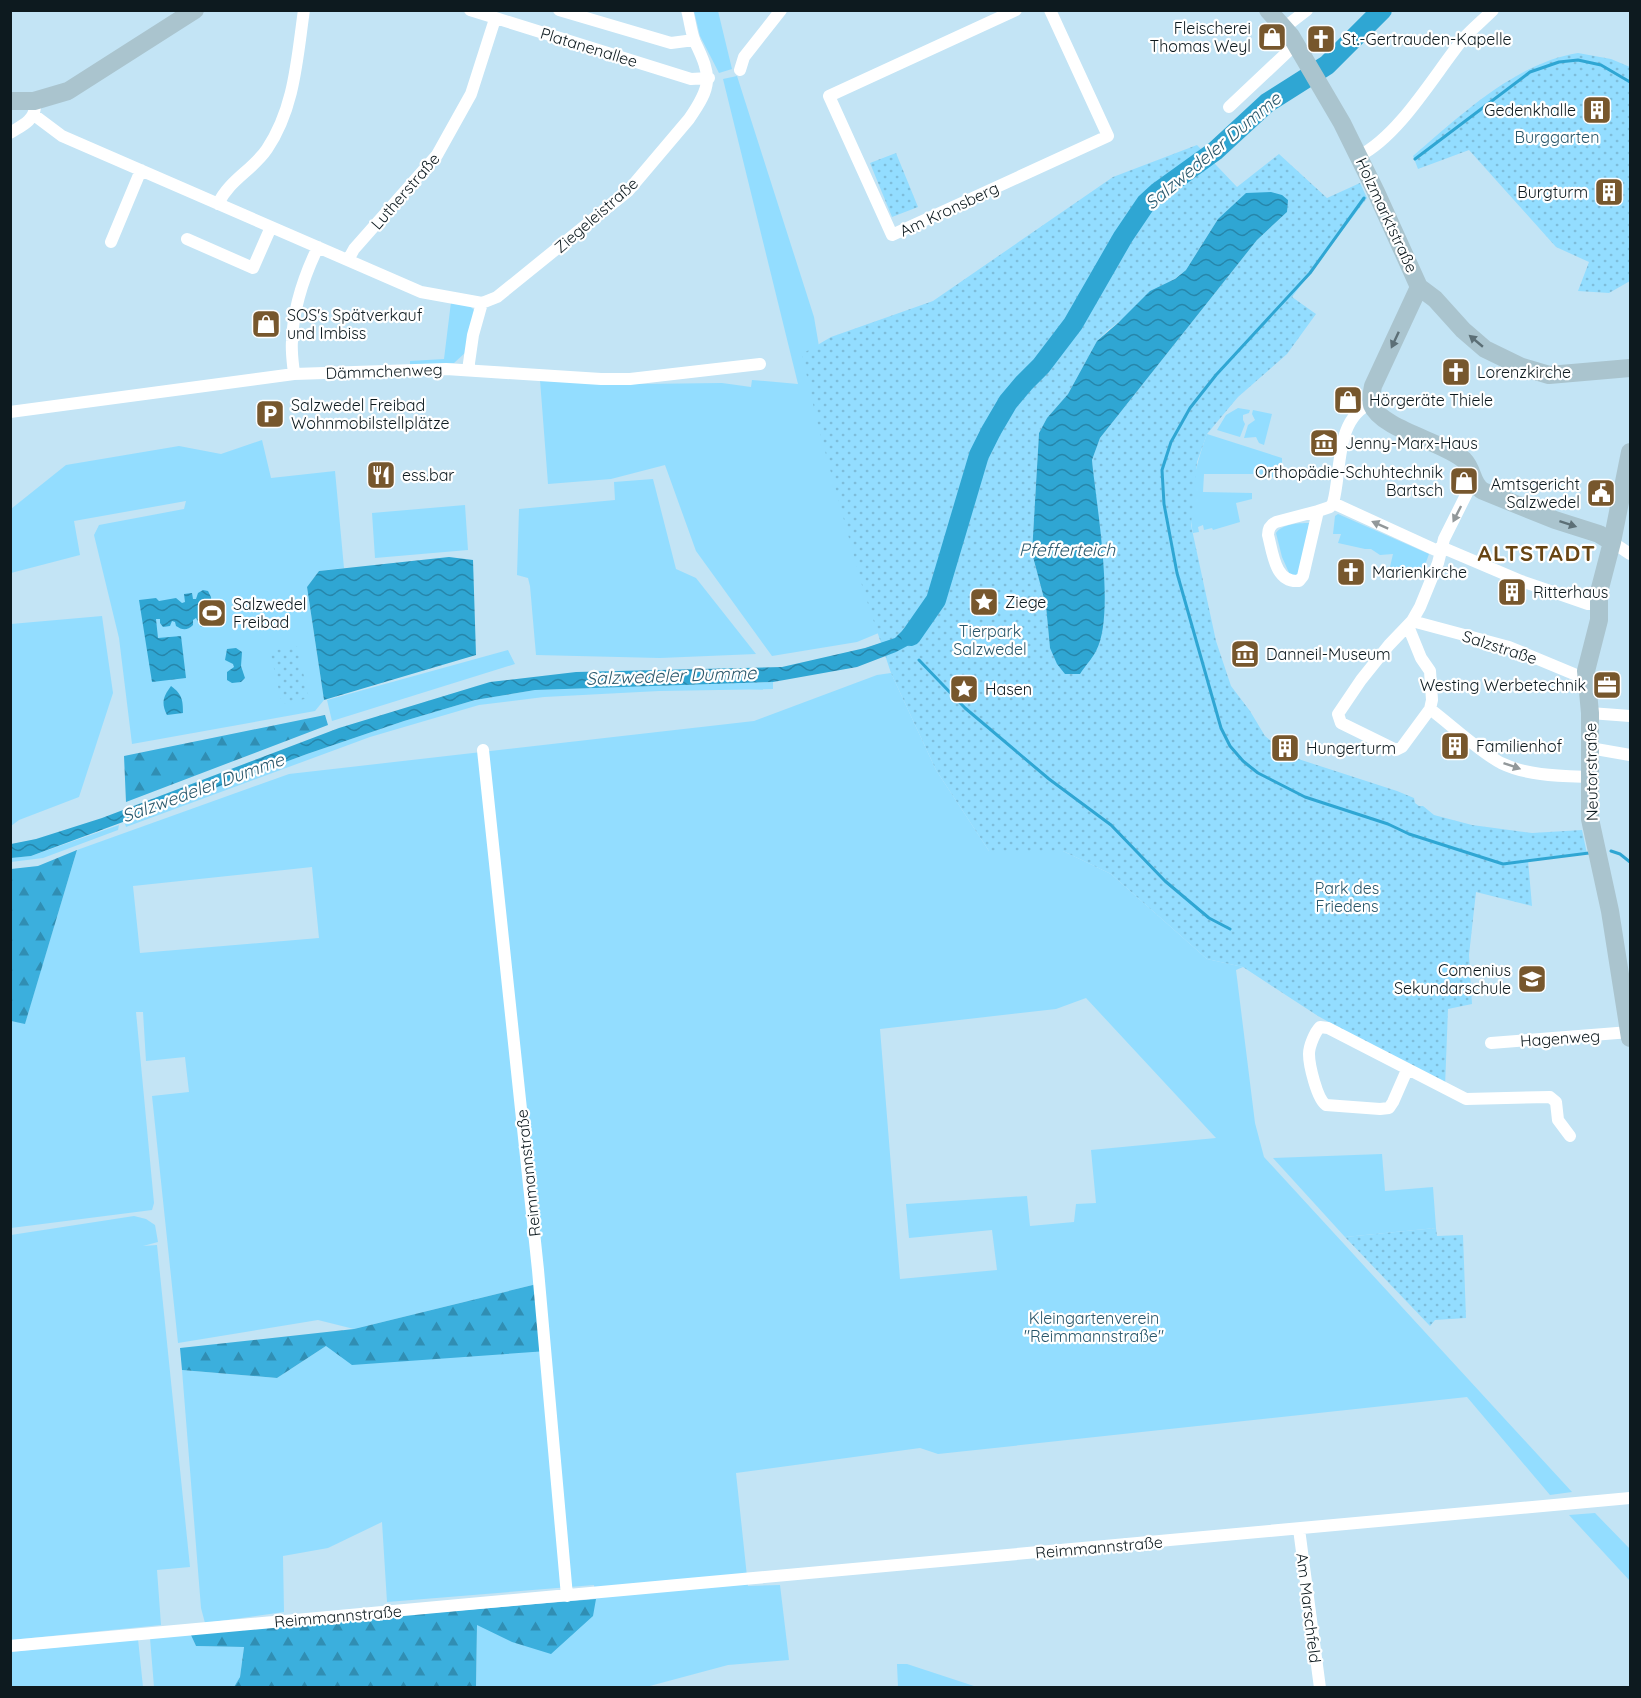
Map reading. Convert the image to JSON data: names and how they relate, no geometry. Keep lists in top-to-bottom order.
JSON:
{
  "streets": {
    "street": [
      "Platanenallee",
      "Lutherstraße",
      "Am Kronsberg",
      "Ziegeleistraße",
      "Holzmarktstraße",
      "Dämmchenweg",
      "Salzstraße",
      "Neutorstraße",
      "Hagenweg",
      "Reimmannstraße",
      "Am Marschfeld"
    ]
  },
  "crossings": [
    ["Platanenallee", "Lutherstraße"],
    ["Platanenallee", "Ziegeleistraße"],
    ["Salzstraße", "Neutorstraße"],
    ["Neutorstraße", "Hagenweg"],
    ["Reimmannstraße", "Am Marschfeld"]
  ],
  "districts": ["ALTSTADT"],
  "water": ["Salzwedeler Dumme", "Pfefferteich"],
  "parks": [
    "Burggarten",
    "Tierpark Salzwedel",
    "Park des Friedens",
    "Kleingartenverein \"Reimmannstraße\""
  ],
  "places": {
    "shop": [
      "Fleischerei Thomas Weyl",
      "SOS's Spätverkauf und Imbiss",
      "Hörgeräte Thiele",
      "Orthopädie-Schuhtechnik Bartsch"
    ],
    "church": ["St.-Gertrauden-Kapelle", "Lorenzkirche", "Marienkirche"],
    "building": [
      "Gedenkhalle",
      "Burgturm",
      "Ritterhaus",
      "Familienhof",
      "Hungerturm"
    ],
    "parking": ["Salzwedel Freibad Wohnmobilstellplätze"],
    "museum": ["Jenny-Marx-Haus", "Danneil-Museum"],
    "restaurant": ["ess.bar"],
    "public building": ["Amtsgericht Salzwedel"],
    "place": ["Ziege", "Hasen"],
    "sports": ["Salzwedel Freibad"],
    "office": ["Westing Werbetechnik"],
    "school or university": ["Comenius Sekundarschule"]
  }
}
